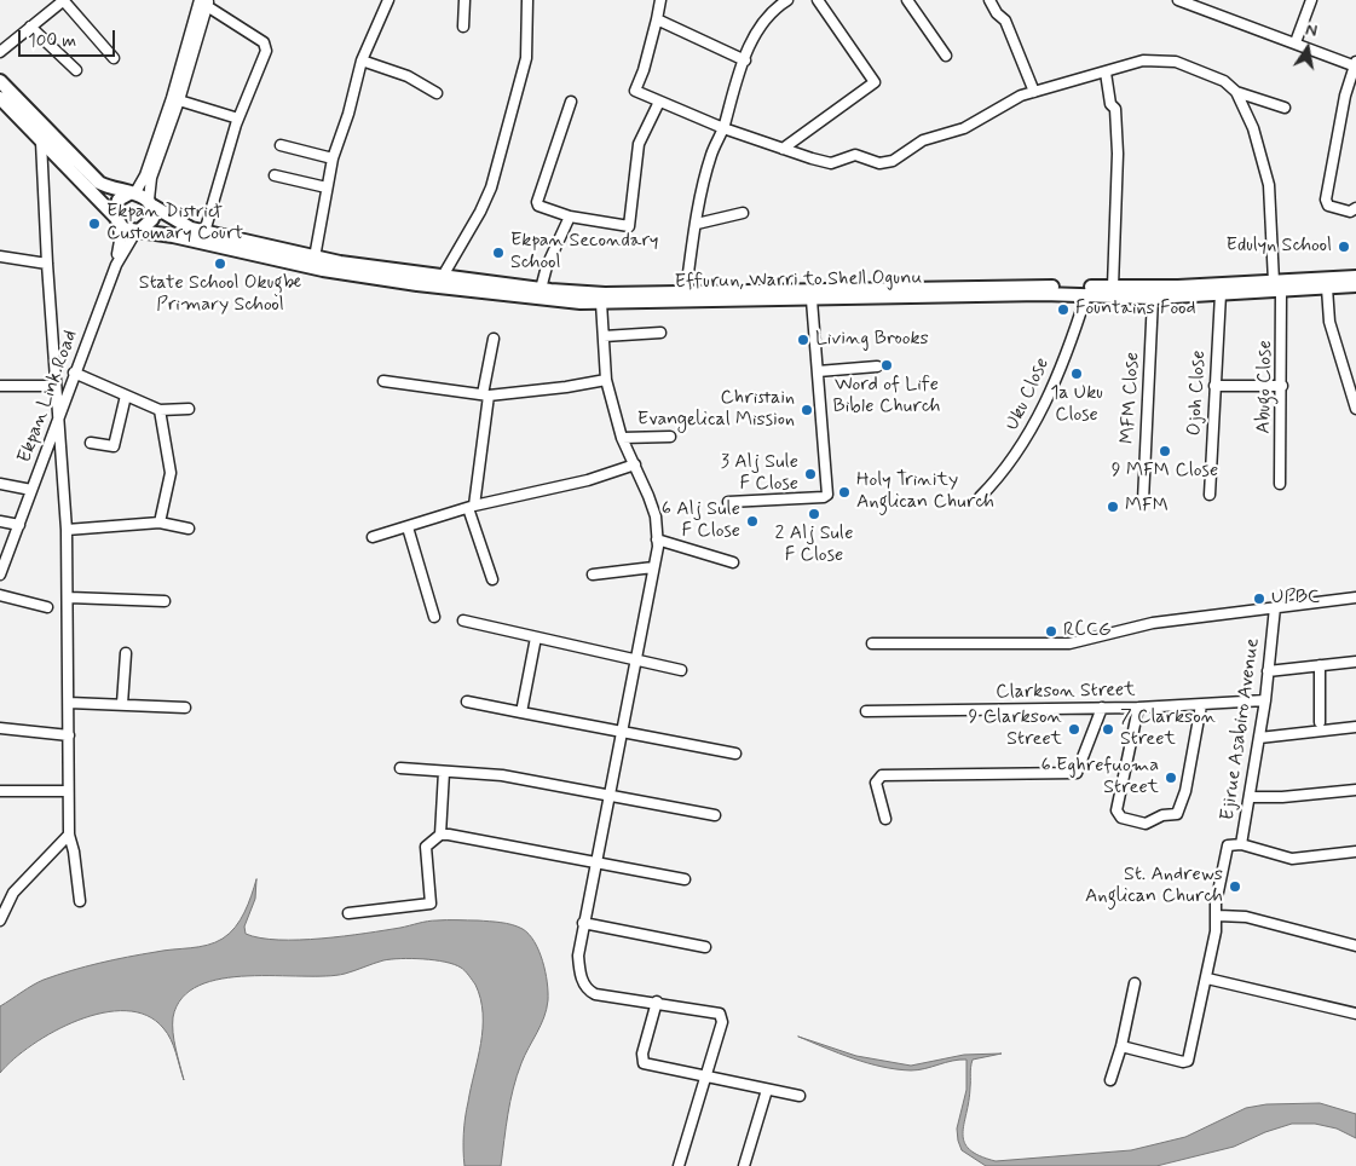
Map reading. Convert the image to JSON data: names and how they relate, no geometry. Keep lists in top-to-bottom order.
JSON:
{
  "streets": {
    "main road": ["Effurun, Warri to Shell Ogunu"],
    "street": [
      "Abugo Close",
      "Ojoh Close",
      "Uku Close",
      "Ekpan Link Road",
      "MFM Close",
      "Clarkson Street",
      "Ejirue Asabiro Avenue"
    ]
  },
  "crossings": [
    ["Effurun, Warri to Shell Ogunu", "Abugo Close"],
    ["Effurun, Warri to Shell Ogunu", "Ojoh Close"],
    ["Effurun, Warri to Shell Ogunu", "Uku Close"],
    ["Effurun, Warri to Shell Ogunu", "MFM Close"],
    ["Clarkson Street", "Ejirue Asabiro Avenue"]
  ],
  "places": [
    "Ekpan District Customary Court",
    "Edulyn School",
    "Ekpan Secondary School",
    "State School Okugbe Primary School",
    "Fountains Food",
    "Living Brooks",
    "Word of Life Bible Church",
    "1a Uku Close",
    "Christain Evangelical Mission",
    "9 MFM Close",
    "3 Alj Sule F Close",
    "Holy Trinity Anglican Church",
    "MFM",
    "2 Alj Sule F Close",
    "6 Alj Sule F Close",
    "UPBC",
    "RCCG",
    "9 Clarkson Street",
    "7 Clarkson Street",
    "6 Eghrefuoma Street",
    "St. Andrews Anglican Church"
  ],
  "scale_bar": "100 m",
  "north": "top"
}
